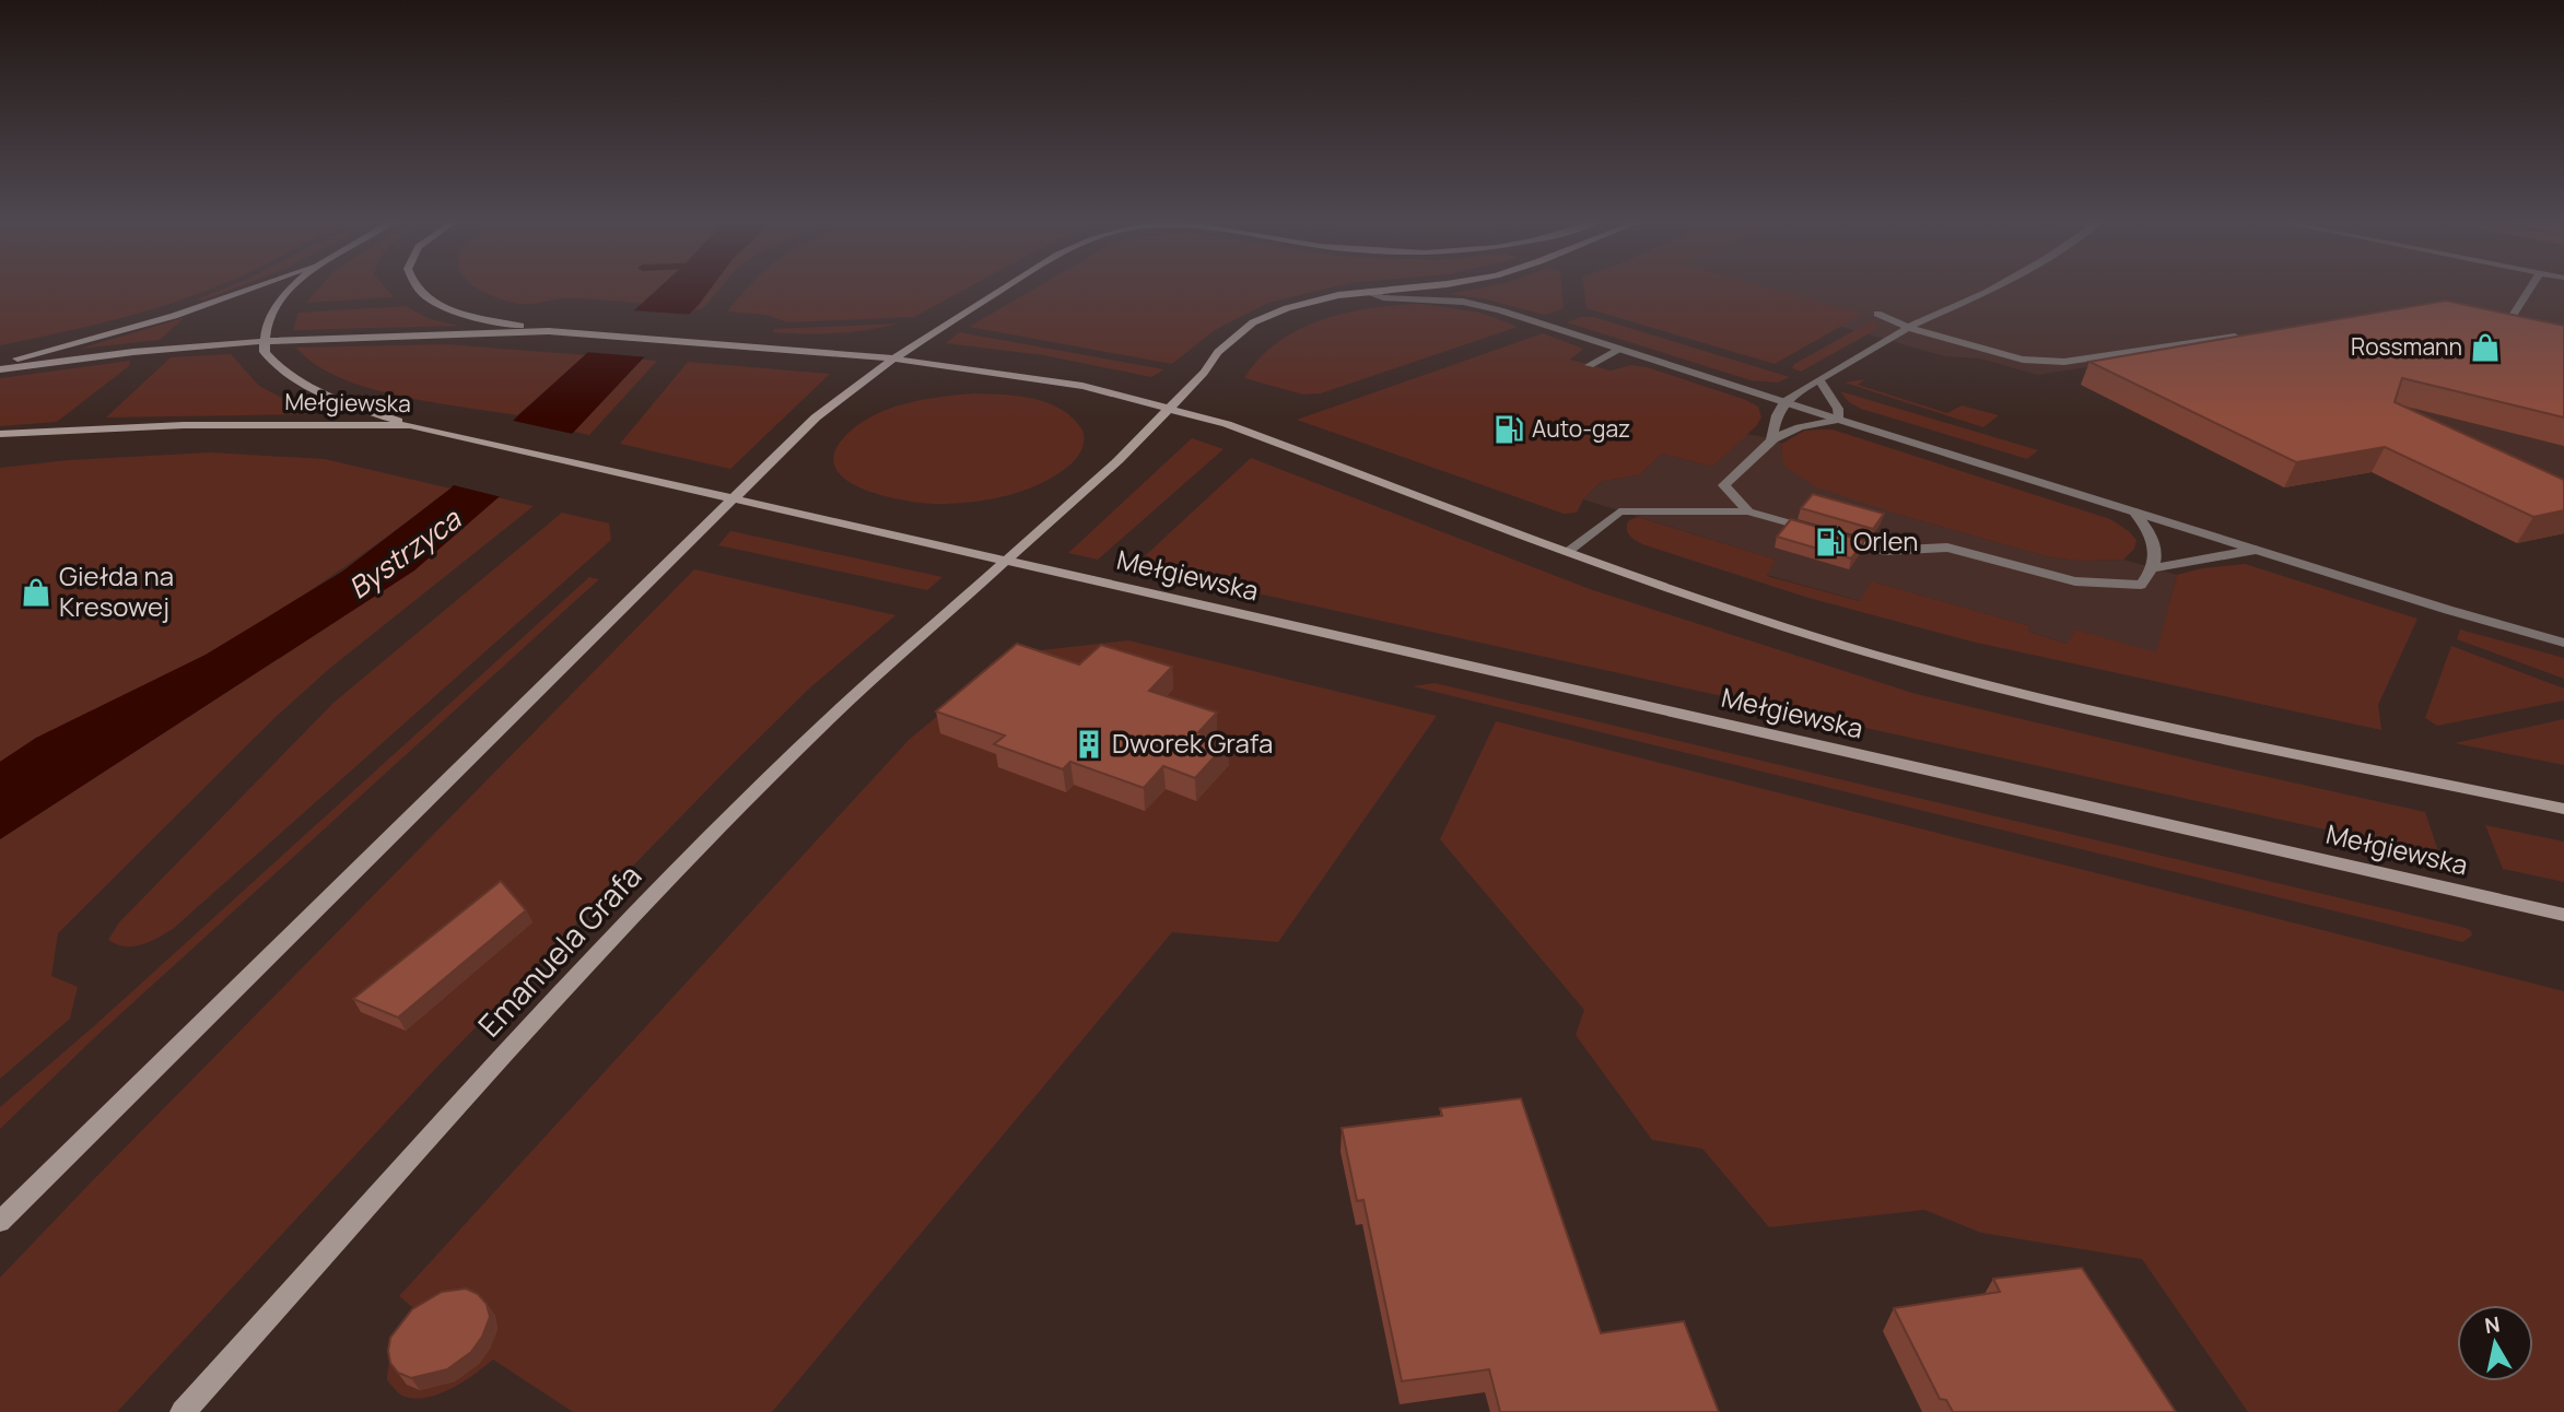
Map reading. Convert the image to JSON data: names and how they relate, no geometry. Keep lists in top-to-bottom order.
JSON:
{
  "streets": {
    "main road": ["Mełgiewska", "Emanuela Grafa"]
  },
  "crossings": [
    ["Mełgiewska", "Emanuela Grafa"]
  ],
  "water": ["Bystrzyca"],
  "places": {
    "shop": ["Rossmann", "Giełda na Kresowej"],
    "fuel station": ["Auto-gaz", "Orlen"],
    "building": ["Dworek Grafa"]
  },
  "north": "top"
}
